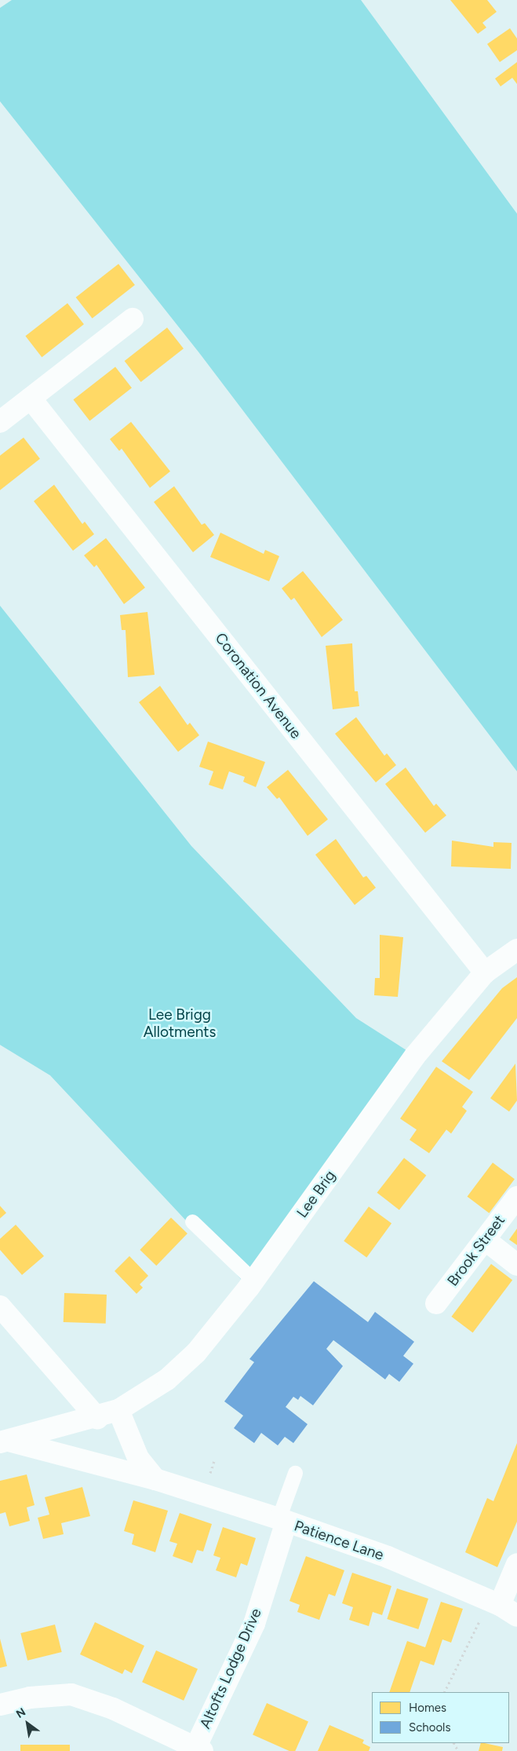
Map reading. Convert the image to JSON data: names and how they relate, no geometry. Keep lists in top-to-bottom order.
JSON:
{
  "streets": {
    "street": [
      "Coronation Avenue",
      "Lee Brig",
      "Brook Street",
      "Patience Lane",
      "Altofts Lodge Drive"
    ]
  },
  "crossings": [
    ["Coronation Avenue", "Lee Brig"],
    ["Lee Brig", "Patience Lane"],
    ["Patience Lane", "Altofts Lodge Drive"]
  ],
  "parks": ["Lee Brigg Allotments"],
  "legend": ["Homes", "Schools"],
  "north": "top left"
}
